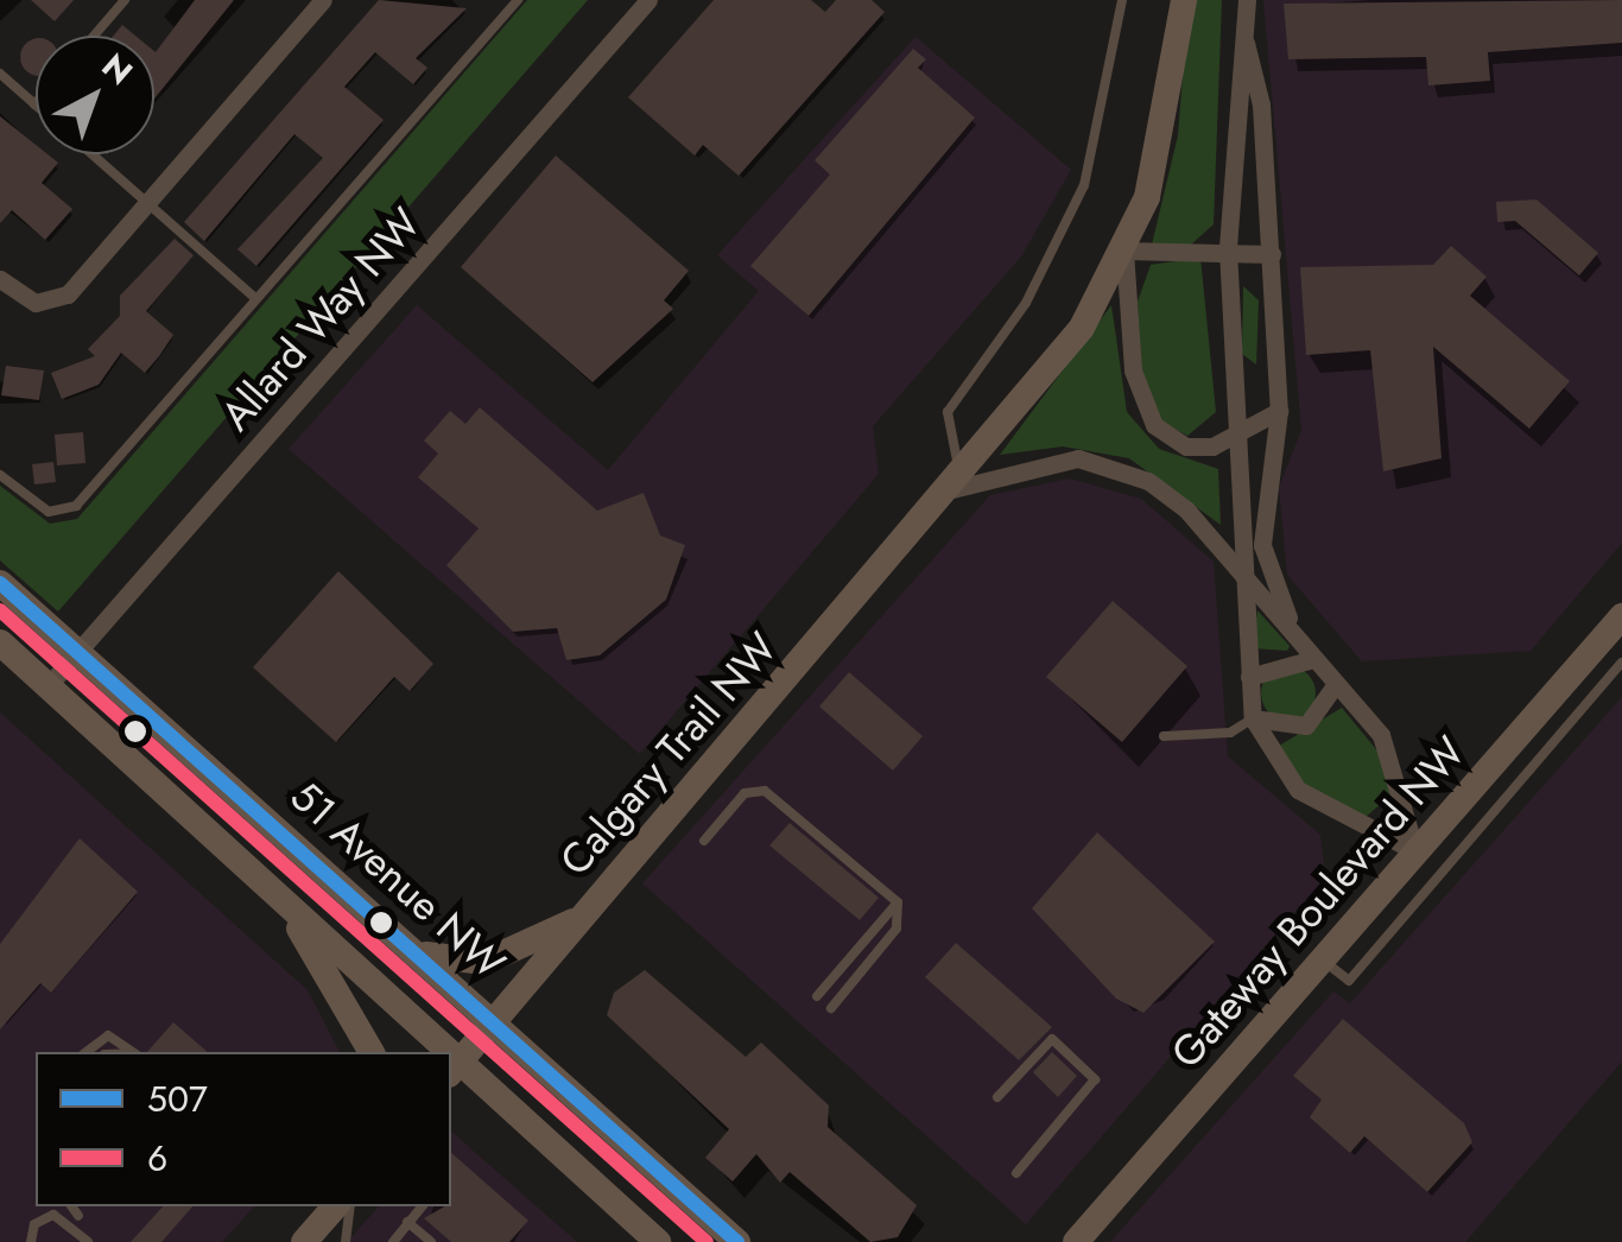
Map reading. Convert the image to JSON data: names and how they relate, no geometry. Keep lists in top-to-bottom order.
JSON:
{
  "streets": {
    "main road": ["Calgary Trail NW", "51 Avenue NW", "Gateway Boulevard NW"],
    "street": ["Allard Way NW"]
  },
  "crossings": [
    ["Allard Way NW", "51 Avenue NW"],
    ["Calgary Trail NW", "51 Avenue NW"]
  ],
  "lines": ["transit line 507", "transit line 6"],
  "legend": ["507", "6"],
  "north": "top right"
}
